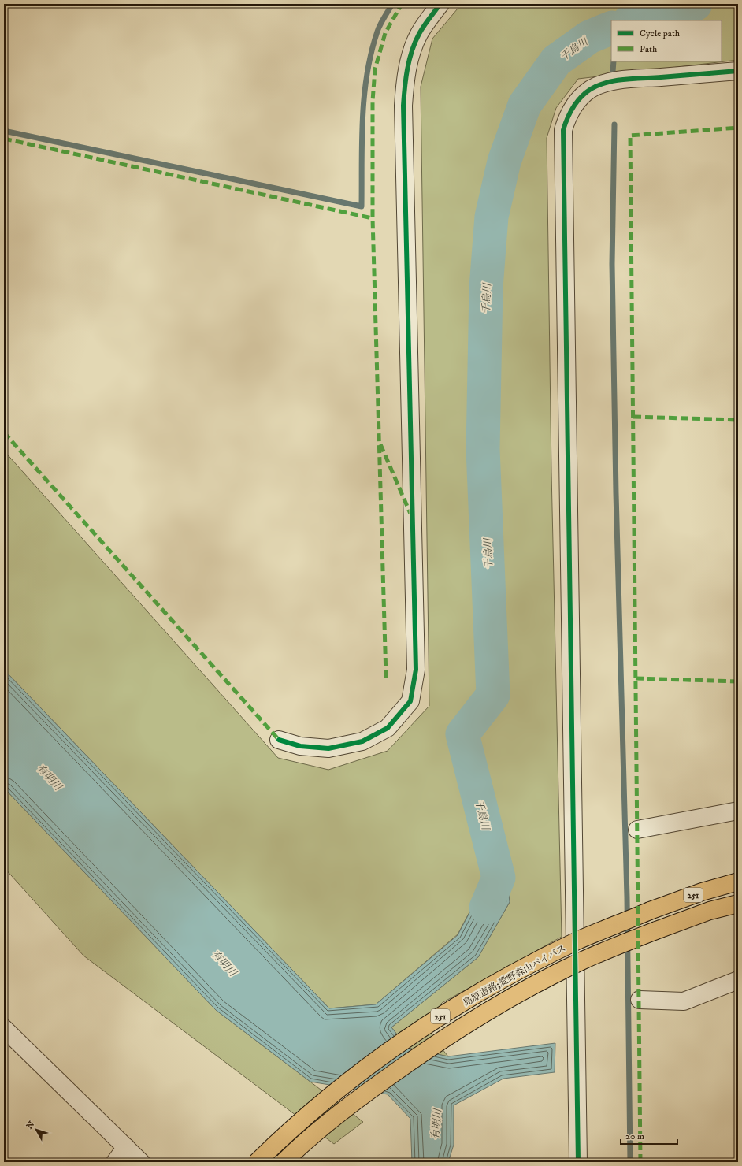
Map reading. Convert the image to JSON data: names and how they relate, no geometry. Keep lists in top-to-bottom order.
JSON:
{
  "streets": {
    "highway": ["251", "島原道路;愛野森山バイパス"]
  },
  "water": ["千鳥川", "有明川"],
  "legend": ["Cycle path", "Path"],
  "scale_bar": "20 m",
  "north": "top left"
}
